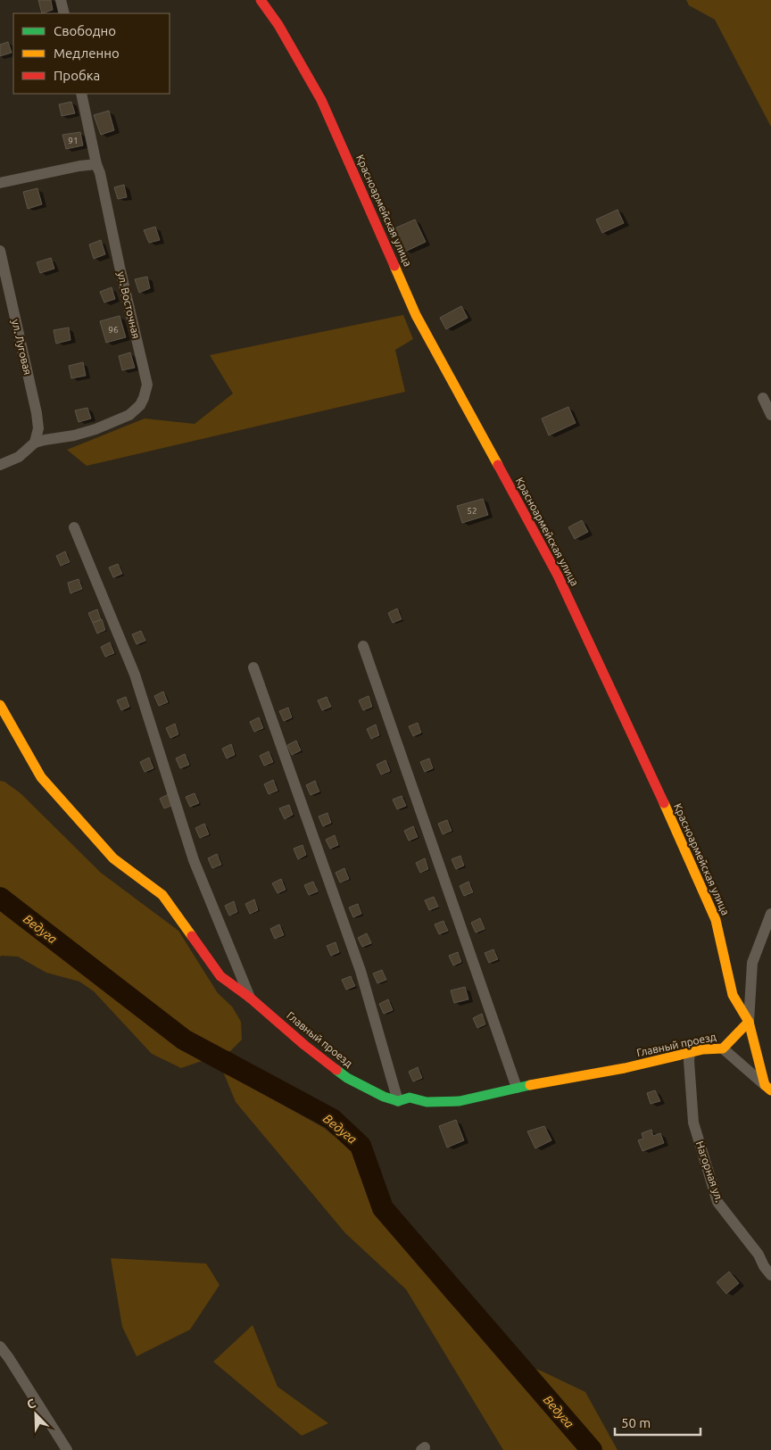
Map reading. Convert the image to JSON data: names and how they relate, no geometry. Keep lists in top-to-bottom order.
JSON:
{
  "streets": {
    "street": [
      "Красноармейская улица",
      "ул. Восточная",
      "ул. Луговая",
      "Главный проезд",
      "Нагорная ул."
    ]
  },
  "crossings": [
    ["Красноармейская улица", "Главный проезд"],
    ["ул. Восточная", "ул. Луговая"],
    ["Главный проезд", "Нагорная ул."]
  ],
  "water": ["Ведуга"],
  "house_numbers": ["91", "96", "52"],
  "legend": ["Свободно", "Медленно", "Пробка"],
  "scale_bar": "50 m",
  "north": "top left"
}
